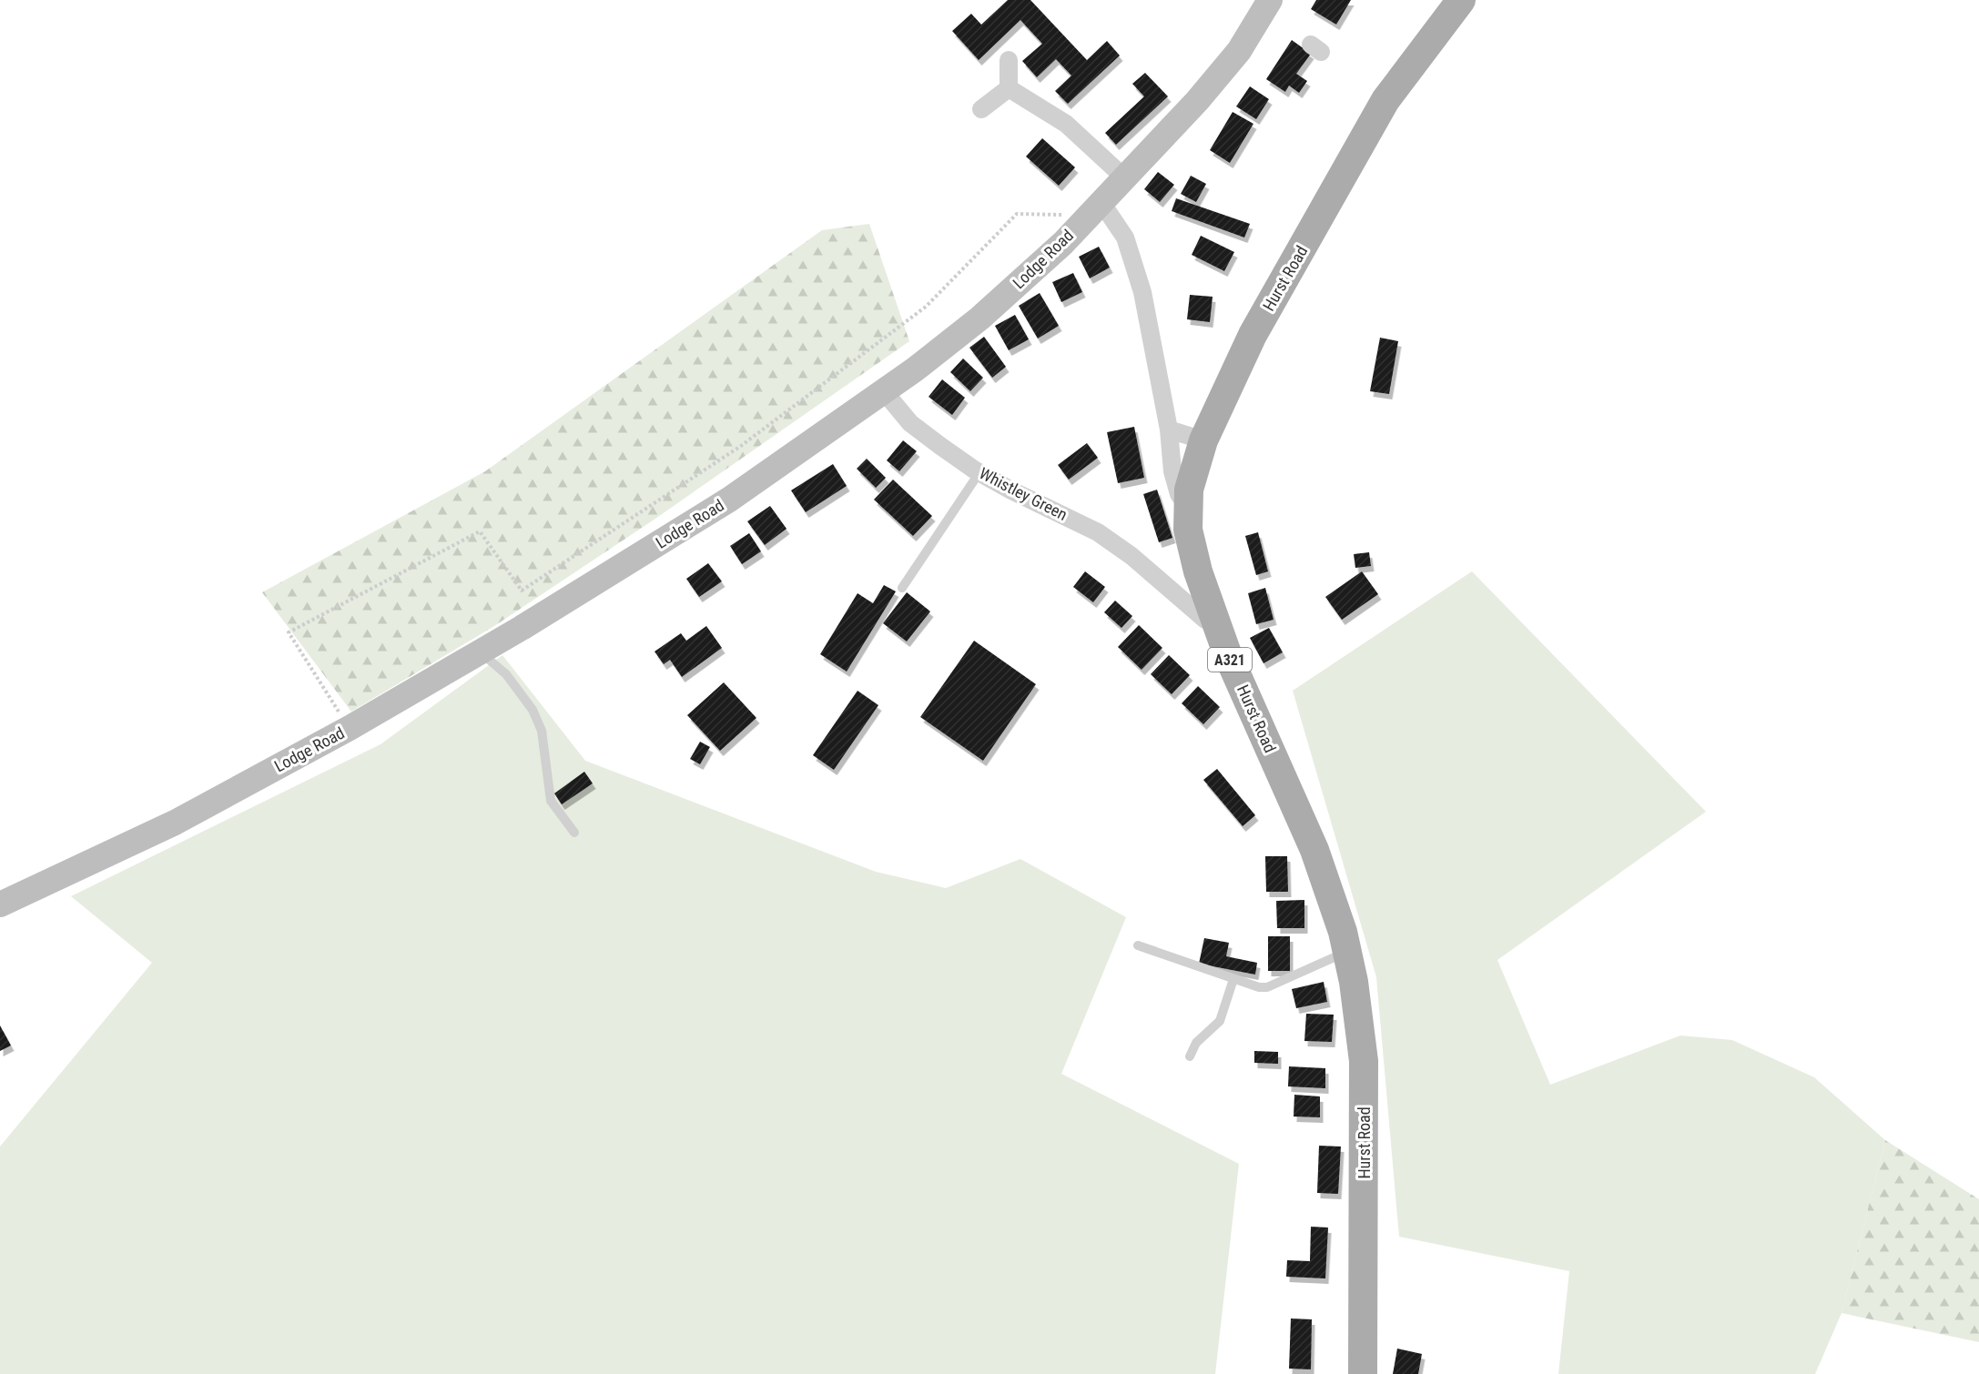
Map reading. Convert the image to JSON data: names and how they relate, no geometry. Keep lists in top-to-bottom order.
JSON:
{
  "streets": {
    "main road": ["Lodge Road", "Hurst Road", "A321"],
    "street": ["Whistley Green"]
  },
  "crossings": [
    ["Lodge Road", "Whistley Green"],
    ["Hurst Road", "Whistley Green"]
  ]
}
